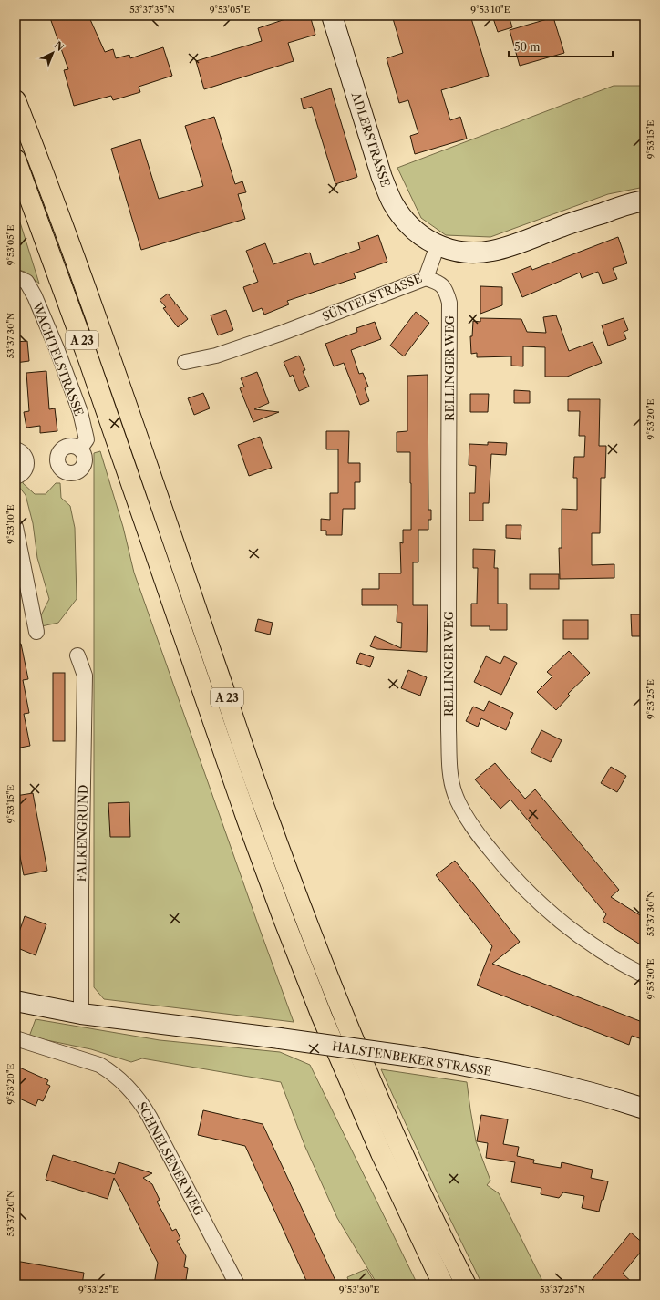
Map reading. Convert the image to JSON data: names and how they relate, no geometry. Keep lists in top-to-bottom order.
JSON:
{
  "streets": {
    "highway": ["A 23"],
    "street": [
      "ADLERSTRASSE",
      "SÜNTELSTRASSE",
      "WACHTELSTRASSE",
      "RELLINGER WEG",
      "FALKENGRUND",
      "HALSTENBEKER STRASSE",
      "SCHNELSENER WEG"
    ]
  },
  "crossings": [
    ["ADLERSTRASSE", "SÜNTELSTRASSE"],
    ["SÜNTELSTRASSE", "RELLINGER WEG"],
    ["FALKENGRUND", "HALSTENBEKER STRASSE"]
  ],
  "scale_bar": "50 m",
  "north": "top right",
  "coordinates": [
    "53°37'35\"N",
    "9°53'05\"E",
    "9°53'10\"E",
    "9°53'15\"E",
    "53°37'30\"N",
    "9°53'20\"E",
    "9°53'25\"E",
    "9°53'30\"E",
    "53°37'20\"N",
    "53°37'25\"N"
  ]
}
